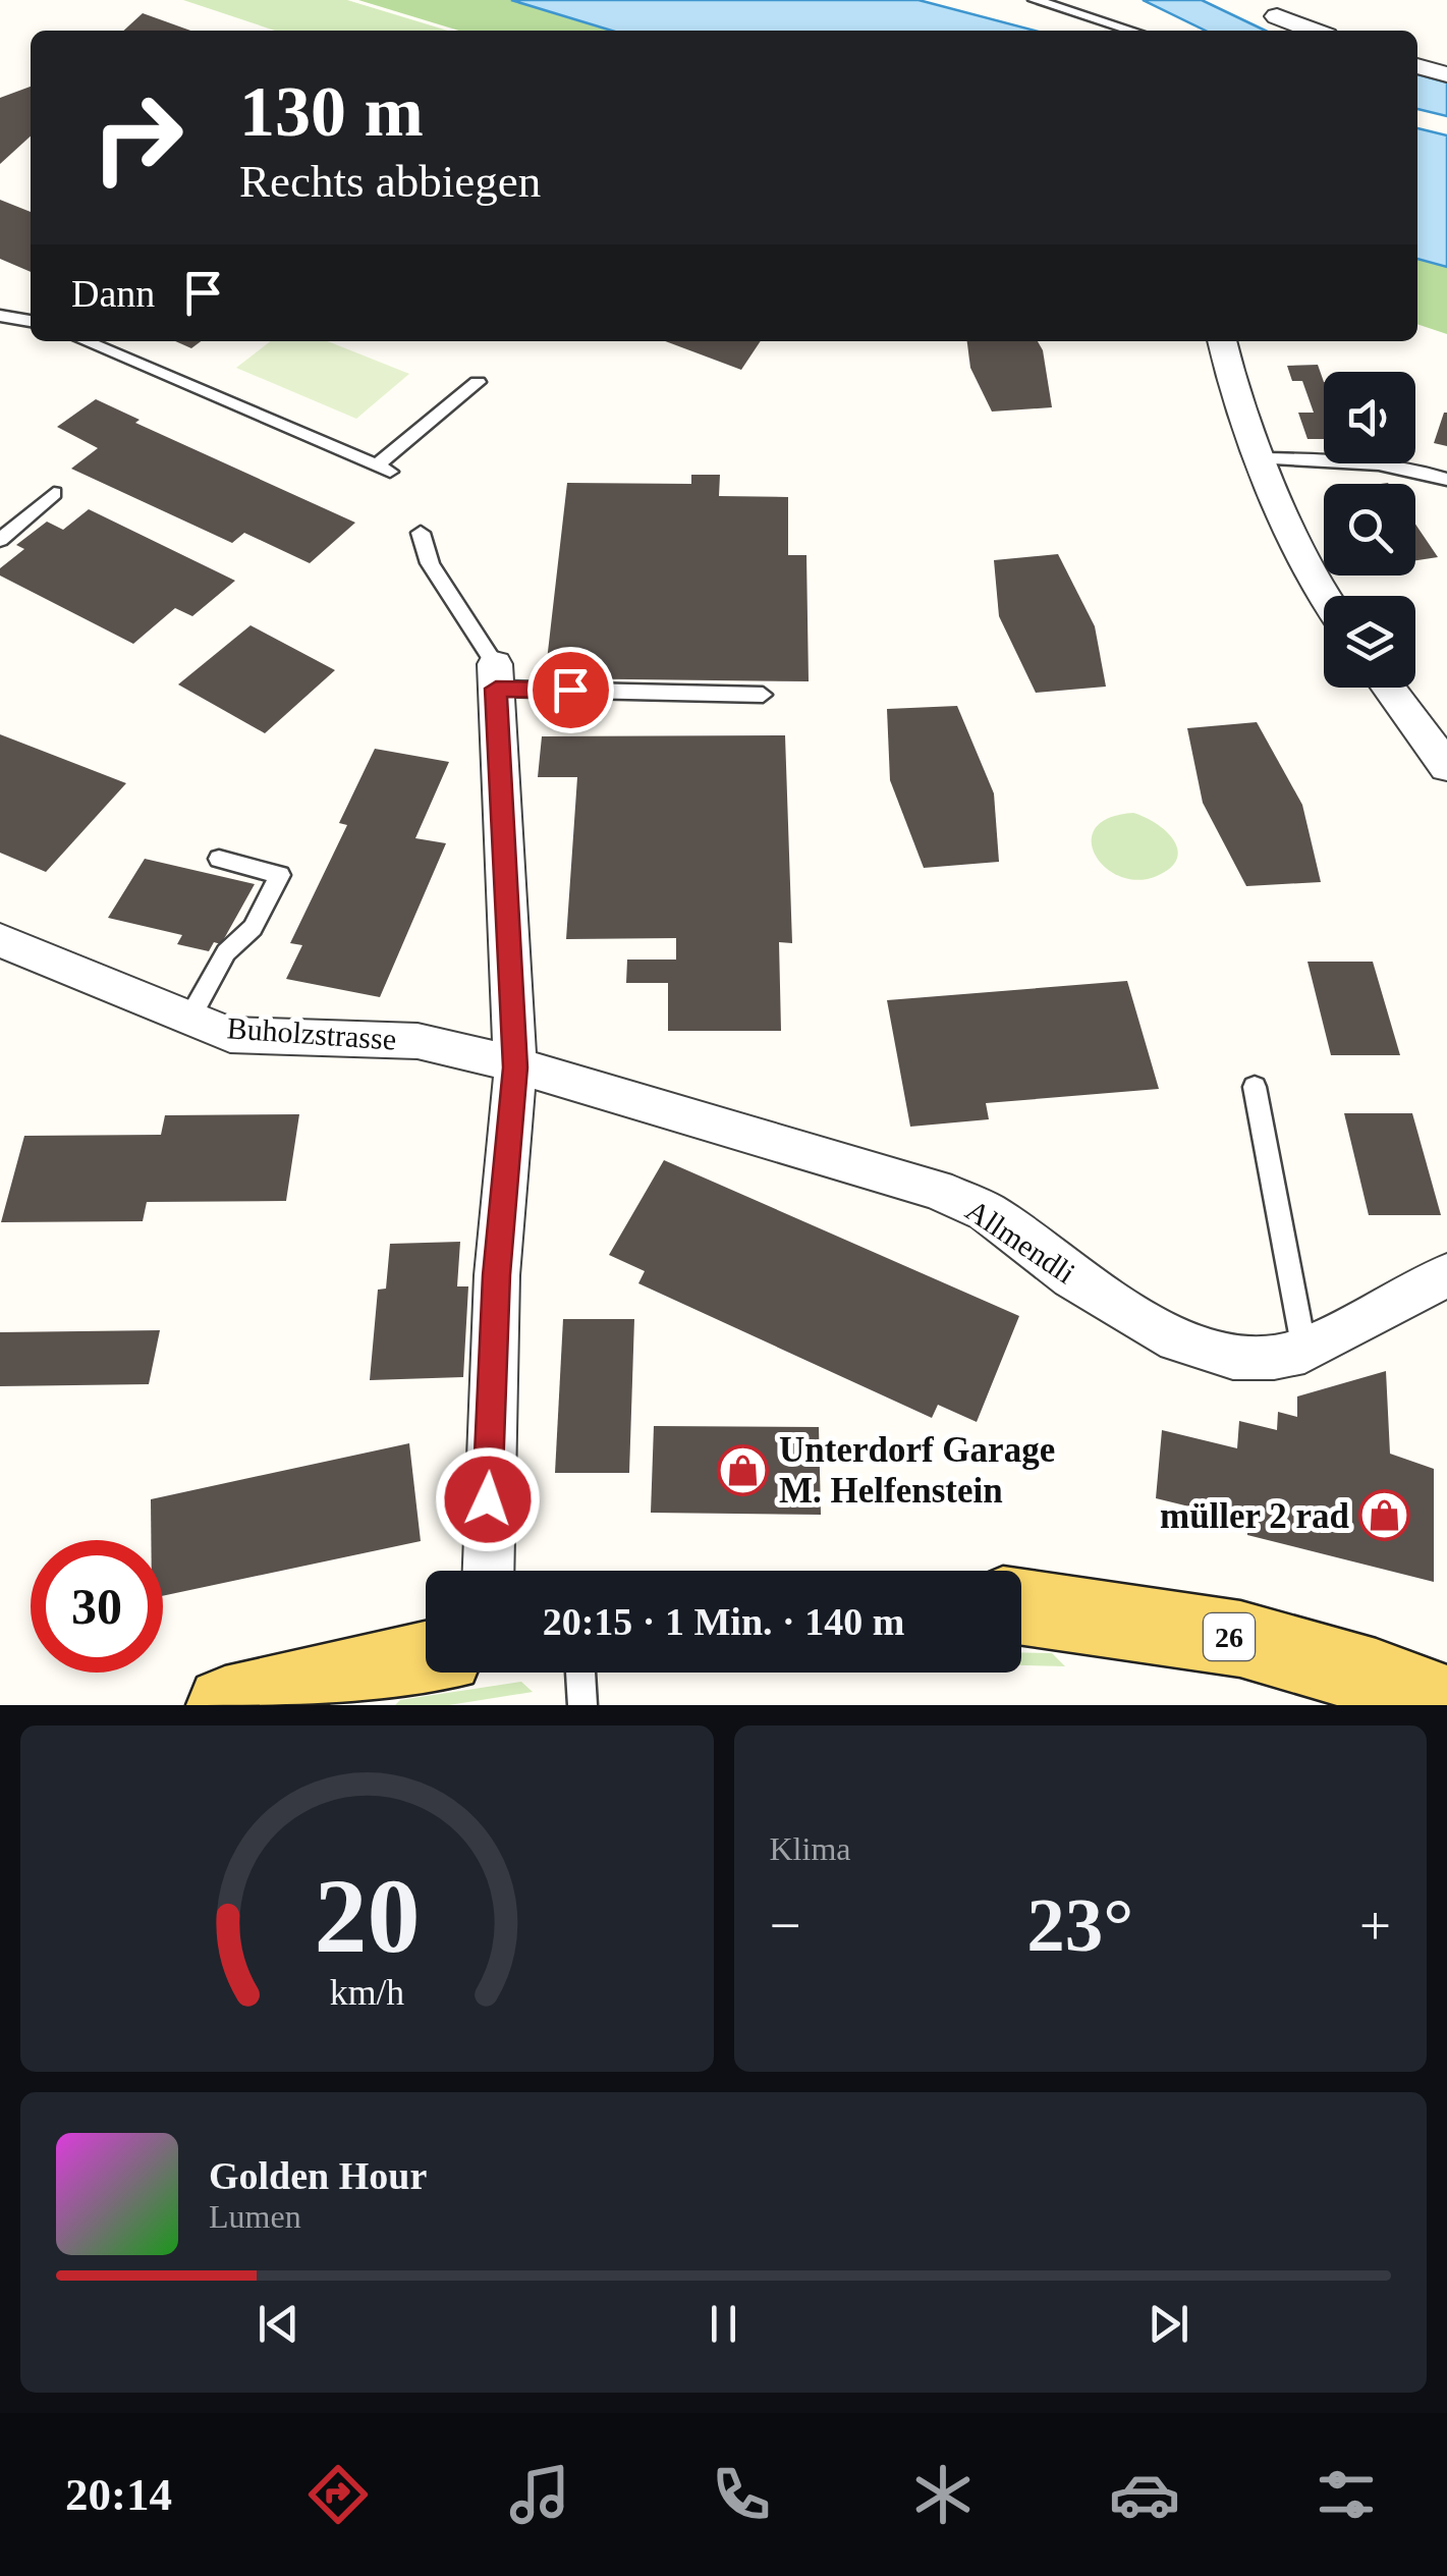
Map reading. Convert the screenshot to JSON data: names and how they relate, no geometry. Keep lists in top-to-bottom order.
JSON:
{
  "streets": {
    "main road": ["26"],
    "street": ["Buholzstrasse", "Allmendli"]
  },
  "crossings": [
    ["Buholzstrasse", "Allmendli"]
  ],
  "places": {
    "shop": ["Unterdorf Garage M. Helfenstein", "müller 2 rad"]
  },
  "page": {
    "turn": ["130 m", "Rechts abbiegen"],
    "then": "Dann",
    "limit": "30",
    "trip": "20:15 · 1 Min. · 140 m",
    "tile": "Klima",
    "heat": ["−", "23°", "+"],
    "song": ["Golden Hour", "Lumen"],
    "tabs": "20:14",
    "gauge": ["20", "km/h"]
  }
}
